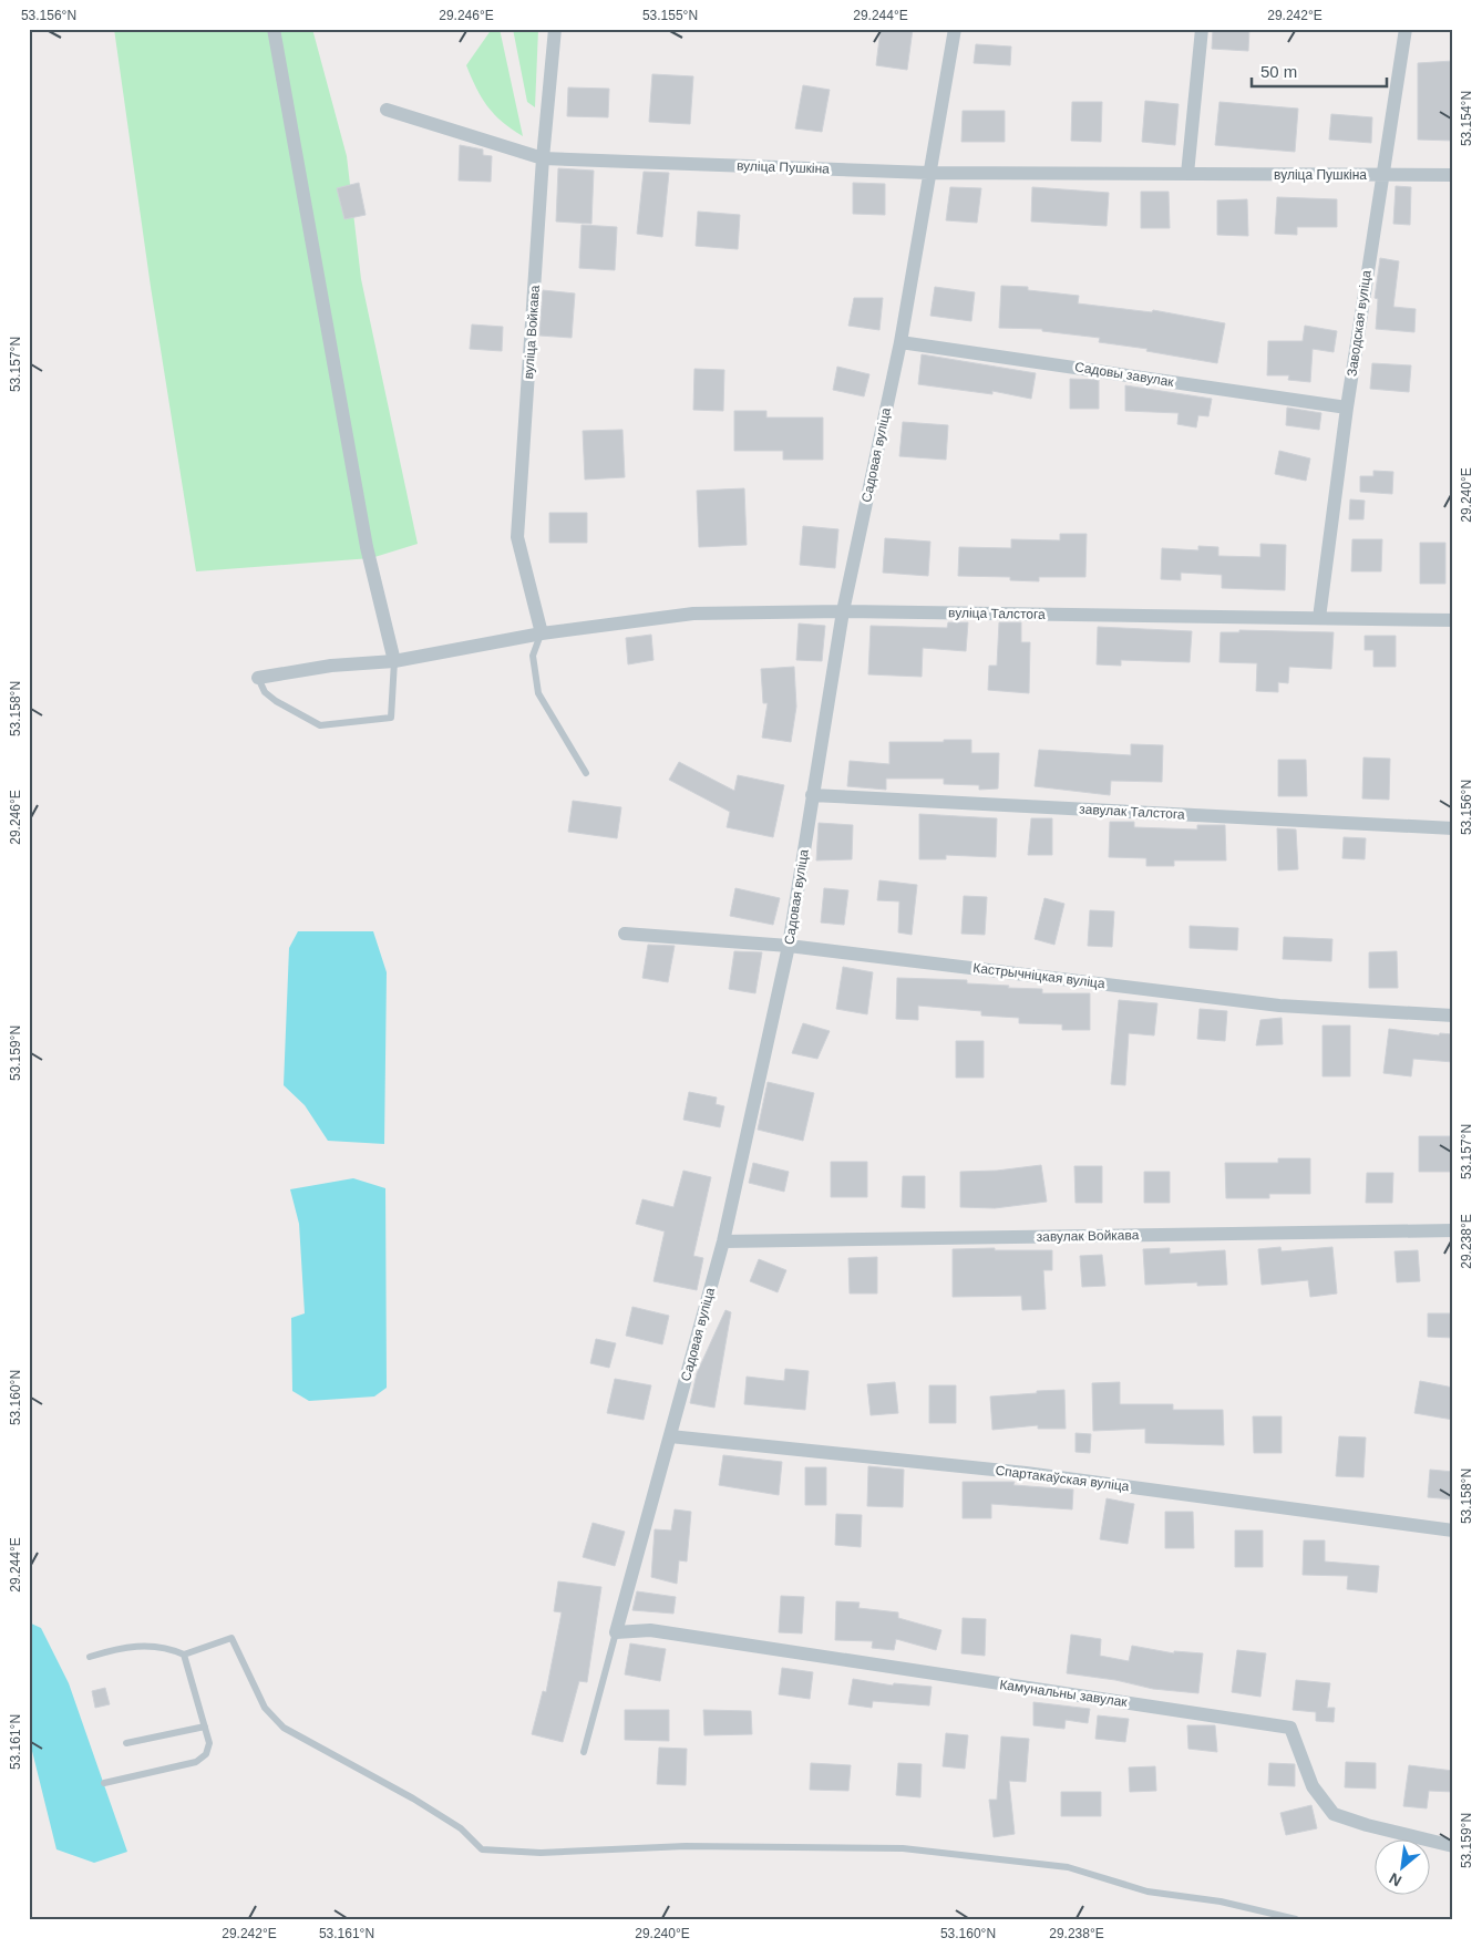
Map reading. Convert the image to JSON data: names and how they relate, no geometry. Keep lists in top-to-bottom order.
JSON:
{
  "streets": {
    "street": [
      "вуліца Пушкіна",
      "Заводская вуліца",
      "вуліца Войкава",
      "Садовы завулак",
      "Садовая вуліца",
      "вуліца Талстога",
      "завулак Талстога",
      "Кастрычніцкая вуліца",
      "завулак Войкава",
      "Спартакаўская вуліца",
      "Камунальны завулак"
    ]
  },
  "crossings": [
    ["вуліца Пушкіна", "Заводская вуліца"],
    ["вуліца Пушкіна", "вуліца Войкава"],
    ["вуліца Пушкіна", "Садовая вуліца"],
    ["Заводская вуліца", "Садовы завулак"],
    ["Заводская вуліца", "вуліца Талстога"],
    ["вуліца Войкава", "вуліца Талстога"],
    ["Садовы завулак", "Садовая вуліца"],
    ["Садовая вуліца", "вуліца Талстога"],
    ["Садовая вуліца", "завулак Талстога"],
    ["Садовая вуліца", "Кастрычніцкая вуліца"],
    ["Садовая вуліца", "завулак Войкава"],
    ["Садовая вуліца", "Спартакаўская вуліца"],
    ["Садовая вуліца", "Камунальны завулак"]
  ],
  "scale_bar": "50 m",
  "north": "bottom left",
  "coordinates": [
    "53.156°N",
    "29.246°E",
    "53.155°N",
    "29.244°E",
    "29.242°E",
    "53.154°N",
    "53.157°N",
    "29.240°E",
    "53.158°N",
    "53.159°N",
    "29.238°E",
    "53.160°N",
    "53.161°N"
  ]
}
